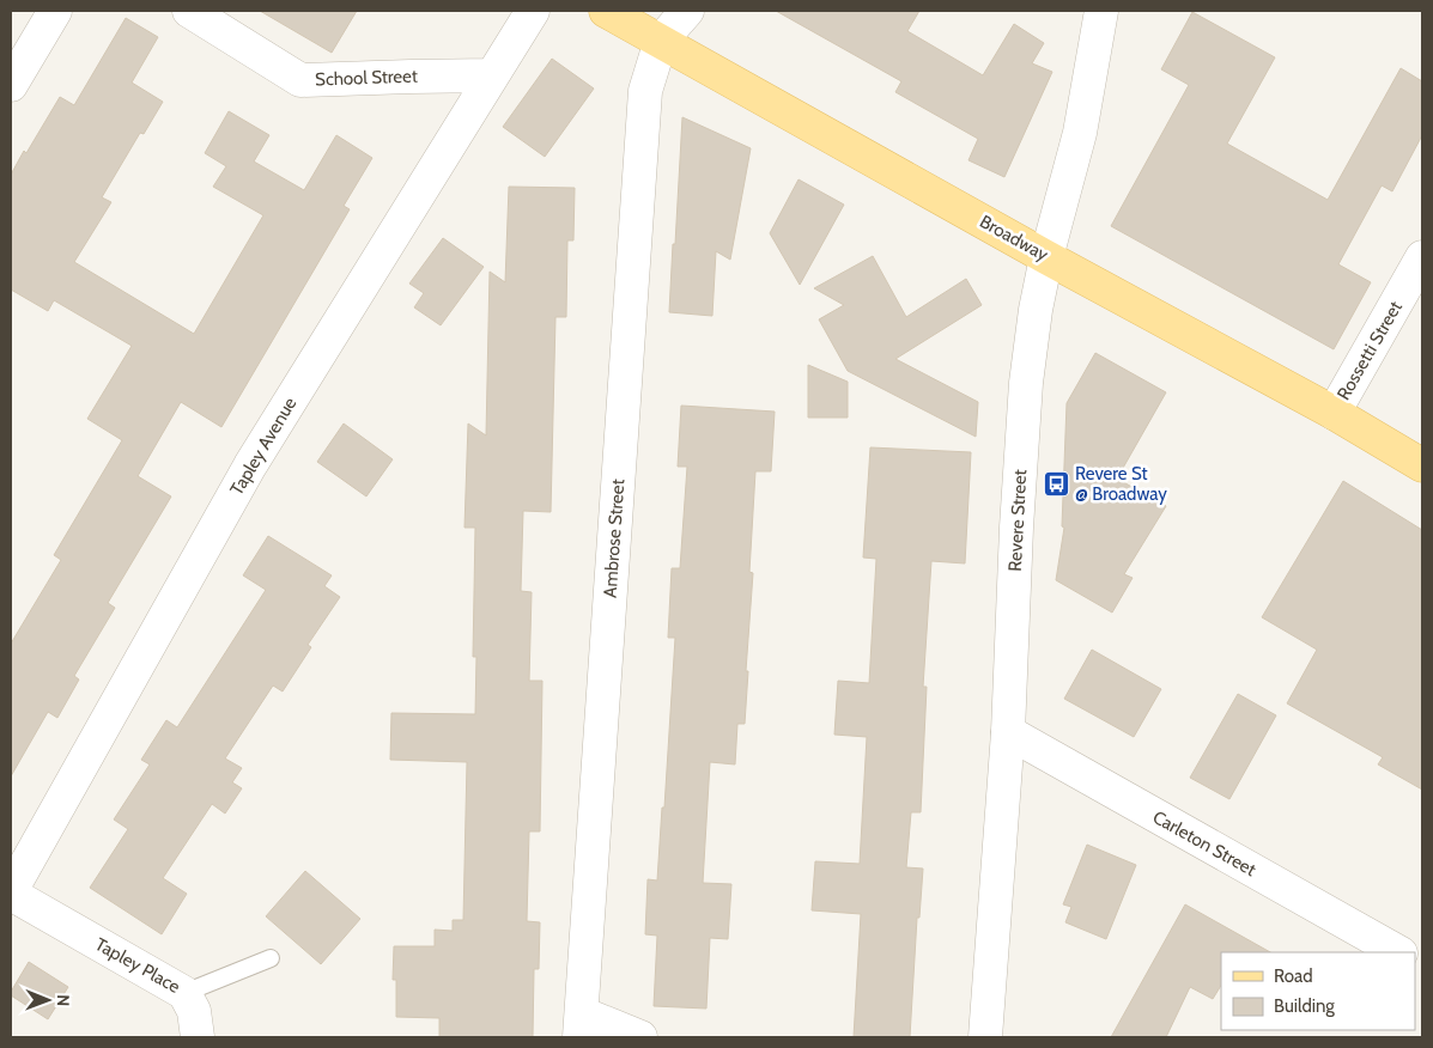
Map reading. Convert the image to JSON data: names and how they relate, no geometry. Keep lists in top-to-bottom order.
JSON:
{
  "streets": {
    "main road": ["Broadway"],
    "street": [
      "School Street",
      "Rossetti Street",
      "Tapley Avenue",
      "Revere Street",
      "Ambrose Street",
      "Carleton Street",
      "Tapley Place"
    ]
  },
  "crossings": [
    ["School Street", "Tapley Avenue"],
    ["Broadway", "Rossetti Street"],
    ["Broadway", "Revere Street"],
    ["Broadway", "Ambrose Street"],
    ["Tapley Avenue", "Tapley Place"],
    ["Revere Street", "Carleton Street"]
  ],
  "places": {
    "bus stop": ["Revere St @ Broadway"]
  },
  "legend": ["Road", "Building"],
  "north": "right"
}
